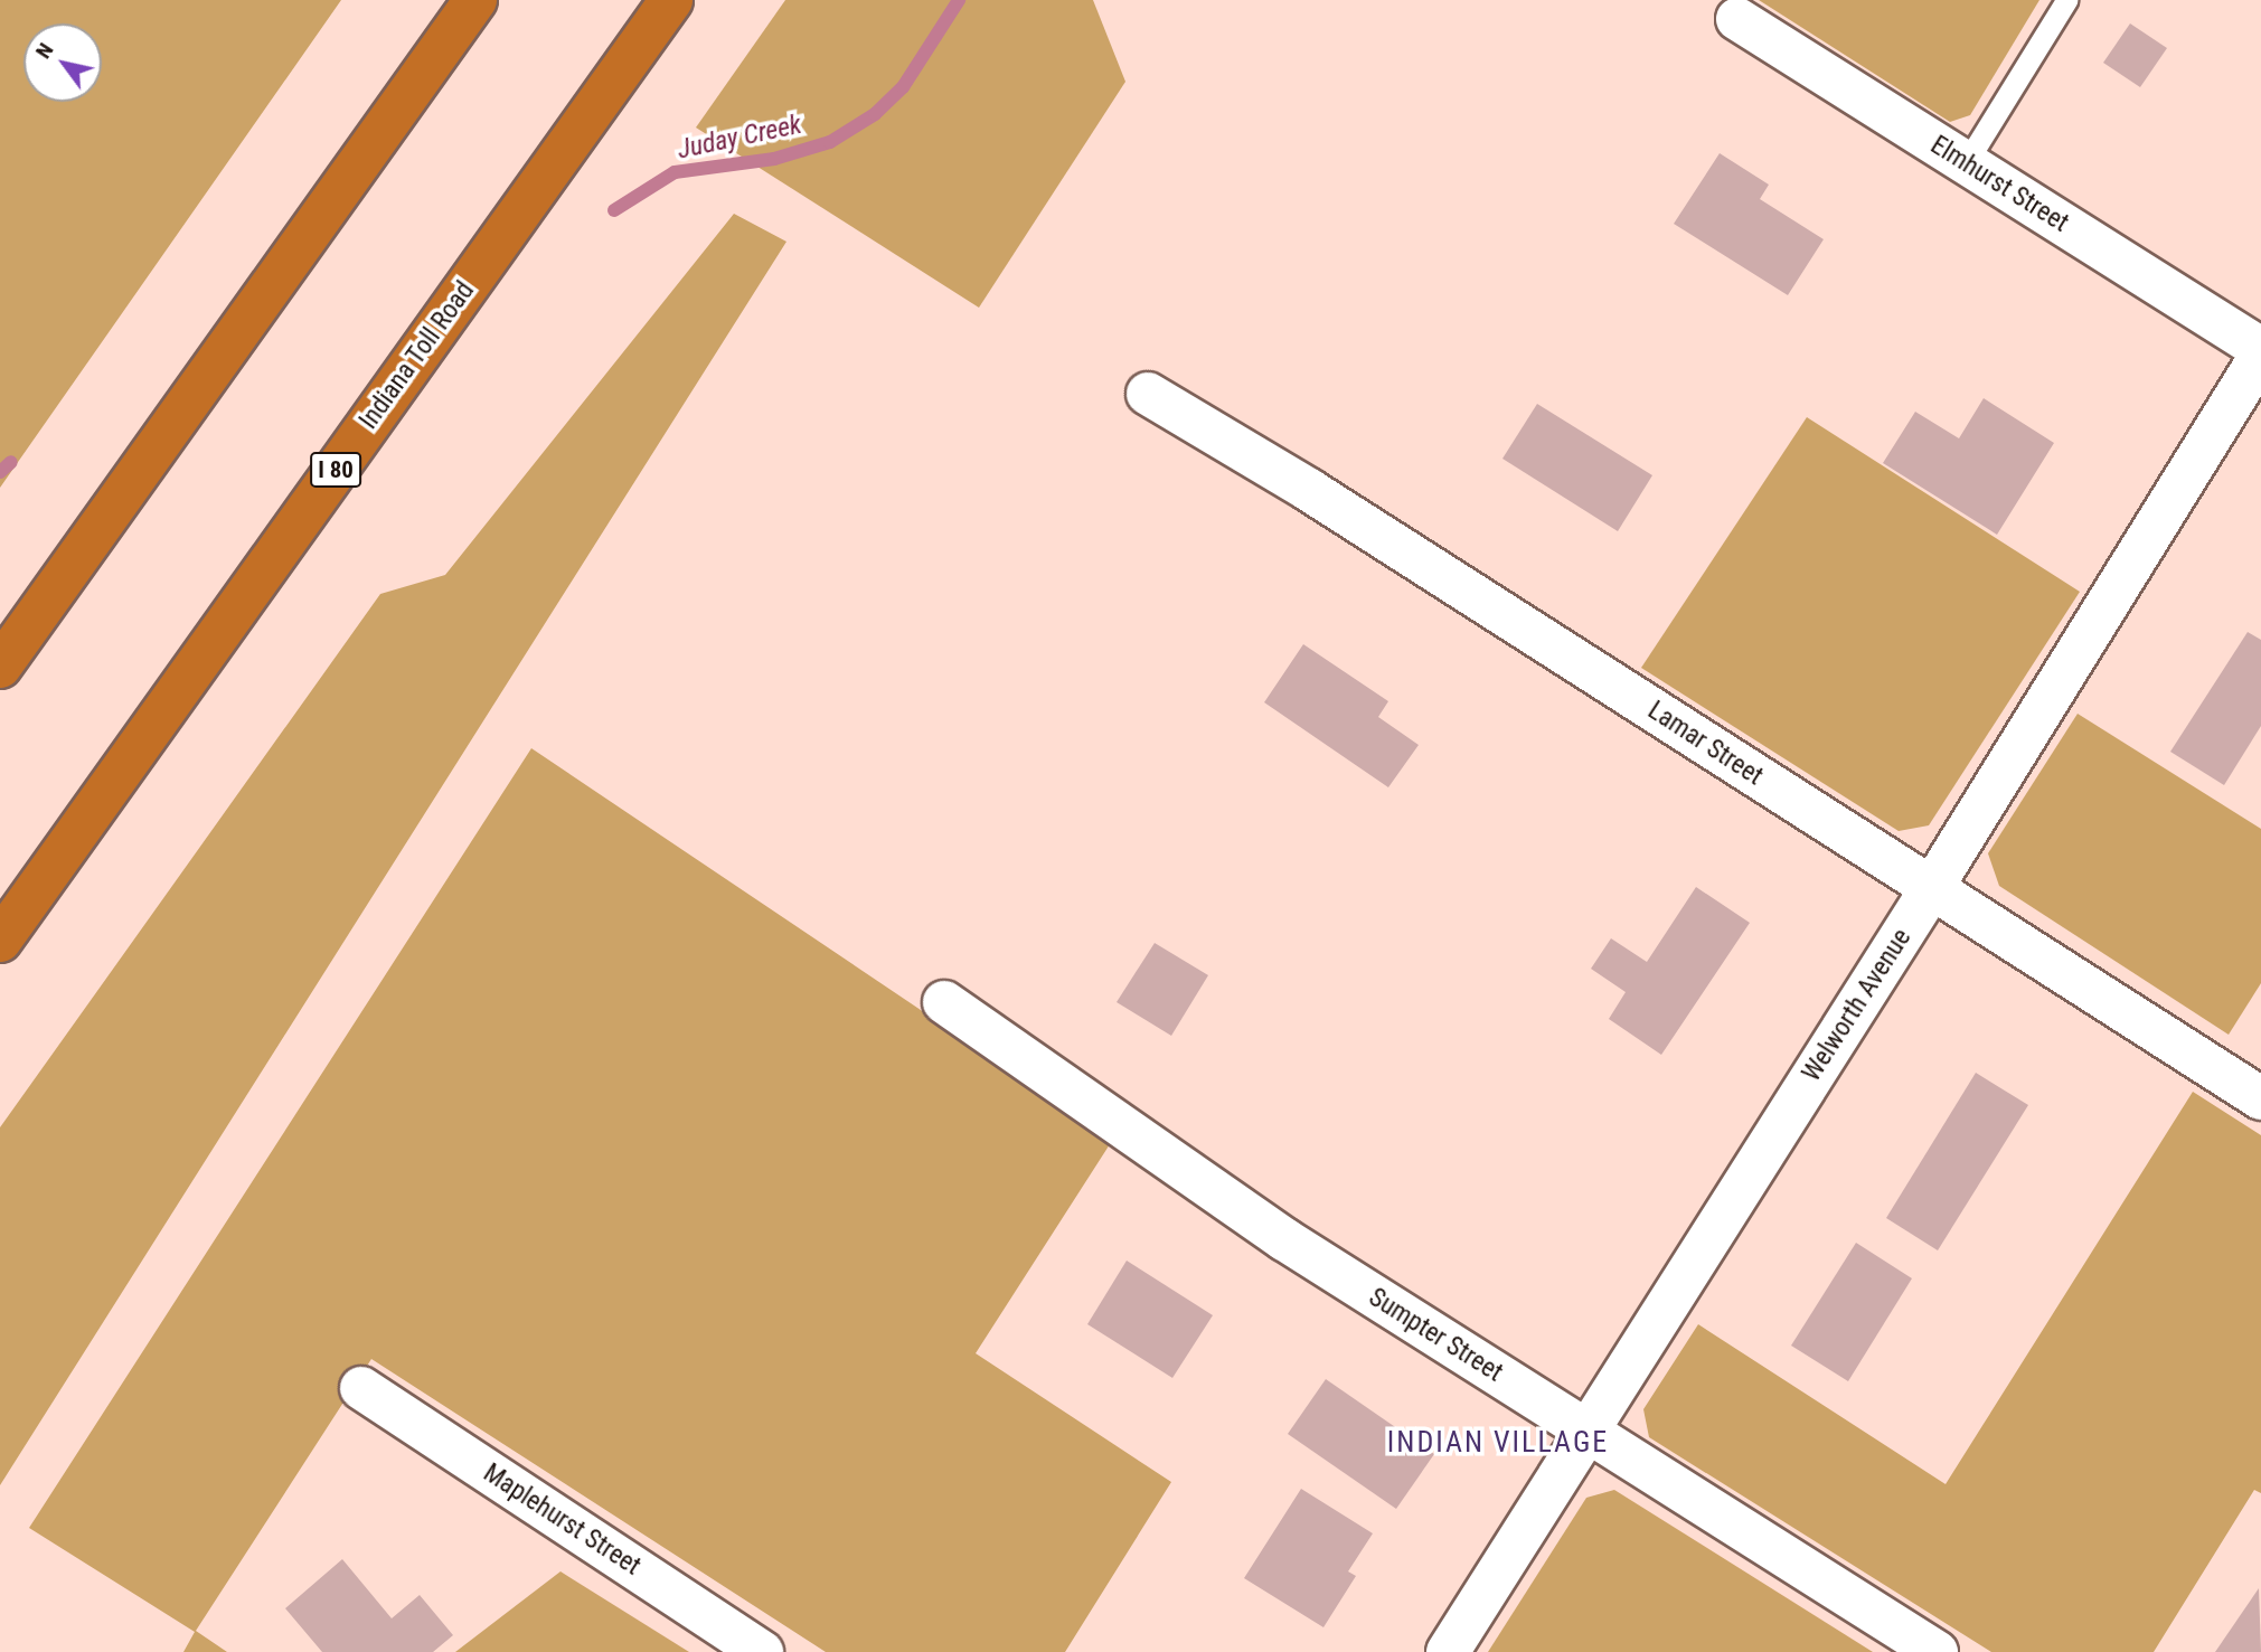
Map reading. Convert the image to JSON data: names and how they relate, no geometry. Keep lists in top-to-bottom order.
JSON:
{
  "streets": {
    "highway": ["Indiana Toll Road", "I 80"],
    "street": [
      "Elmhurst Street",
      "Lamar Street",
      "Welworth Avenue",
      "Sumpter Street",
      "Maplehurst Street"
    ]
  },
  "crossings": [
    ["Elmhurst Street", "Welworth Avenue"],
    ["Lamar Street", "Welworth Avenue"],
    ["Welworth Avenue", "Sumpter Street"]
  ],
  "districts": ["INDIAN VILLAGE"],
  "water": ["Juday Creek"],
  "north": "top left"
}
